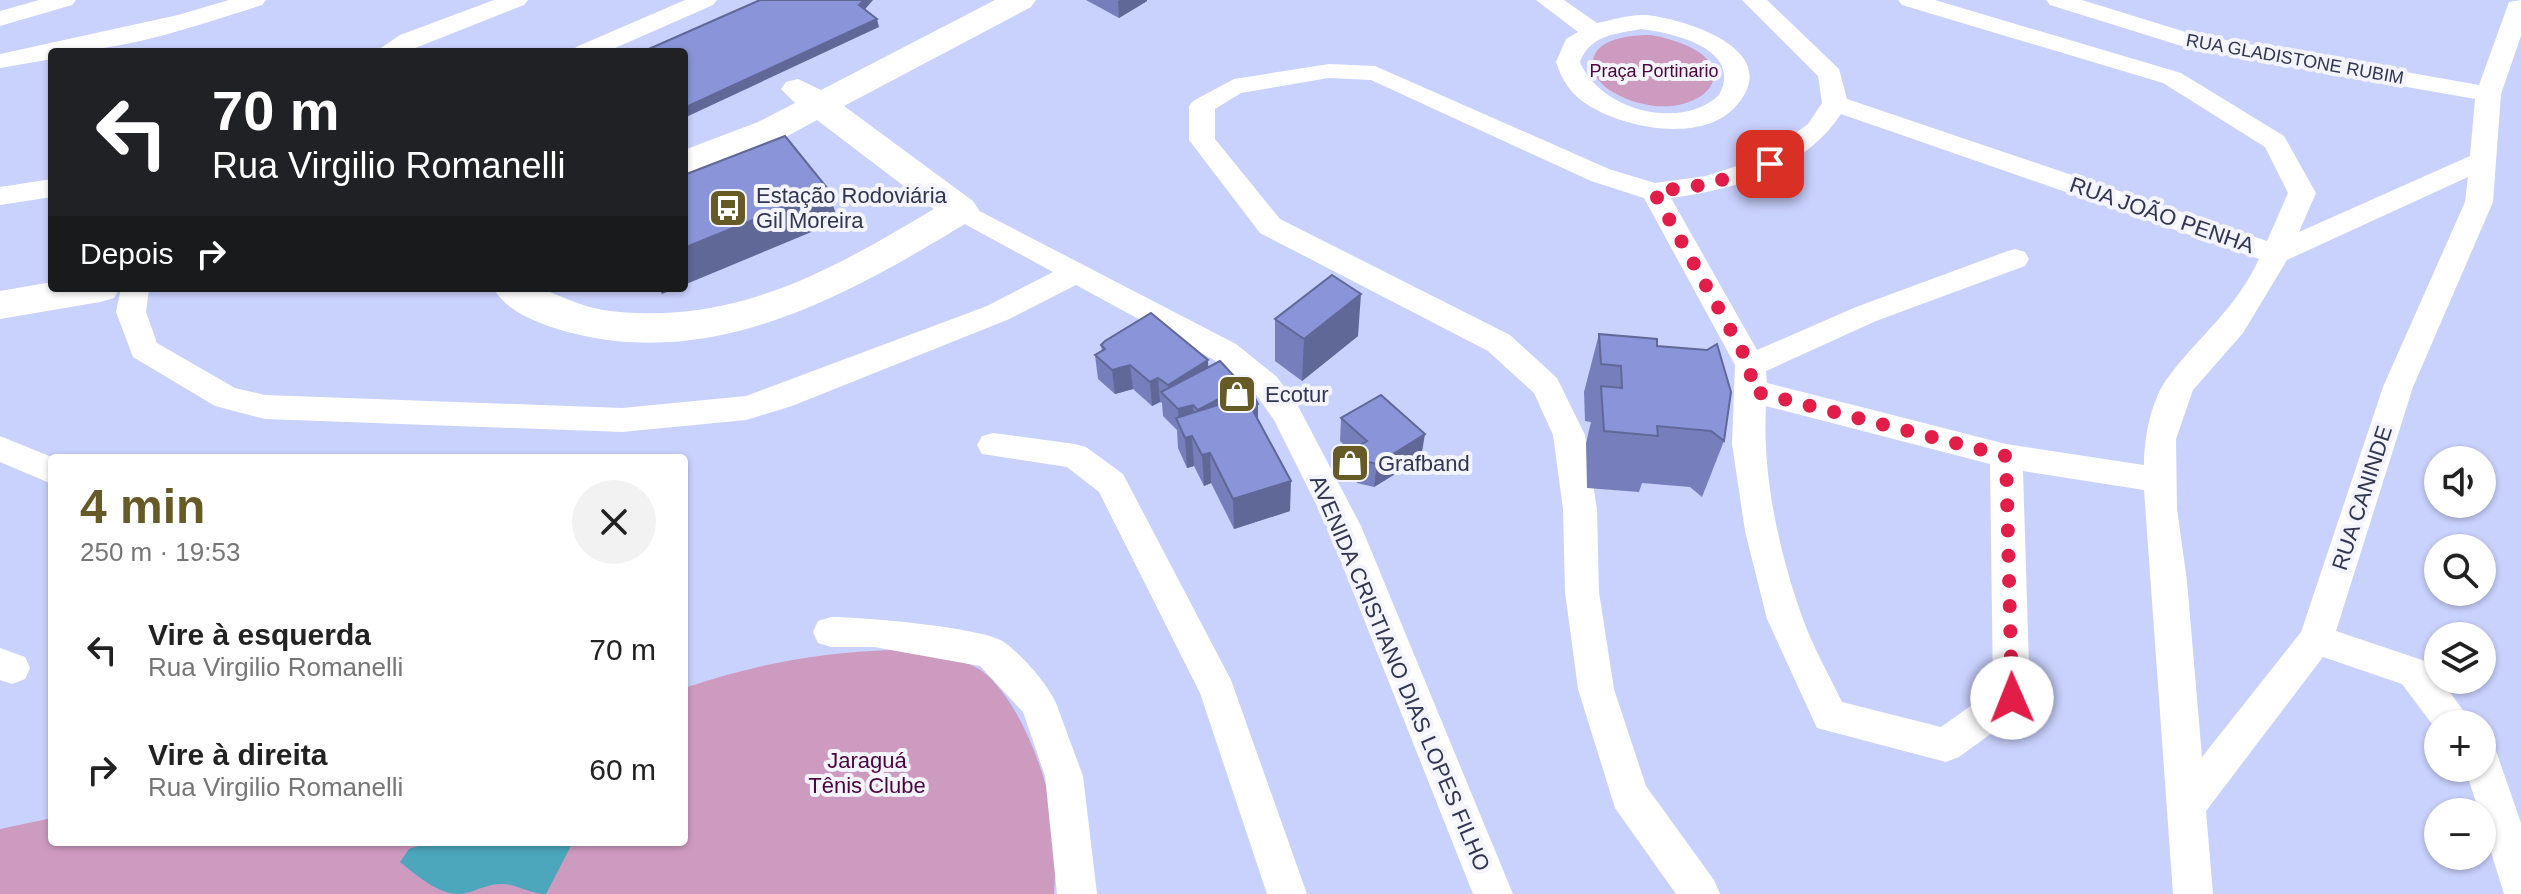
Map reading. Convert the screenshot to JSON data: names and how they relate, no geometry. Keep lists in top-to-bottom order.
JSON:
{
  "streets": {
    "street": [
      "RUA GLADISTONE RUBIM",
      "RUA JOÃO PENHA",
      "RUA CANINDE",
      "AVENIDA CRISTIANO DIAS LOPES FILHO"
    ]
  },
  "crossings": [
    ["RUA GLADISTONE RUBIM", "RUA CANINDE"],
    ["RUA JOÃO PENHA", "RUA CANINDE"]
  ],
  "parks": ["Praça Portinario", "Jaraguá Tênis Clube"],
  "places": {
    "bus stop": ["Estação Rodoviária Gil Moreira"],
    "shop": ["Ecotur", "Grafband"]
  },
  "page": {
    "turn": ["70 m", "Rua Virgilio Romanelli"],
    "then": "Depois",
    "map_buttons": ["+", "−"],
    "heading": ["4 min", "250 m · 19:53"],
    "list": [
      {
        "name": "Vire à esquerda",
        "note": "Rua Virgilio Romanelli",
        "value": "70 m"
      },
      {
        "name": "Vire à direita",
        "note": "Rua Virgilio Romanelli",
        "value": "60 m"
      }
    ]
  }
}
